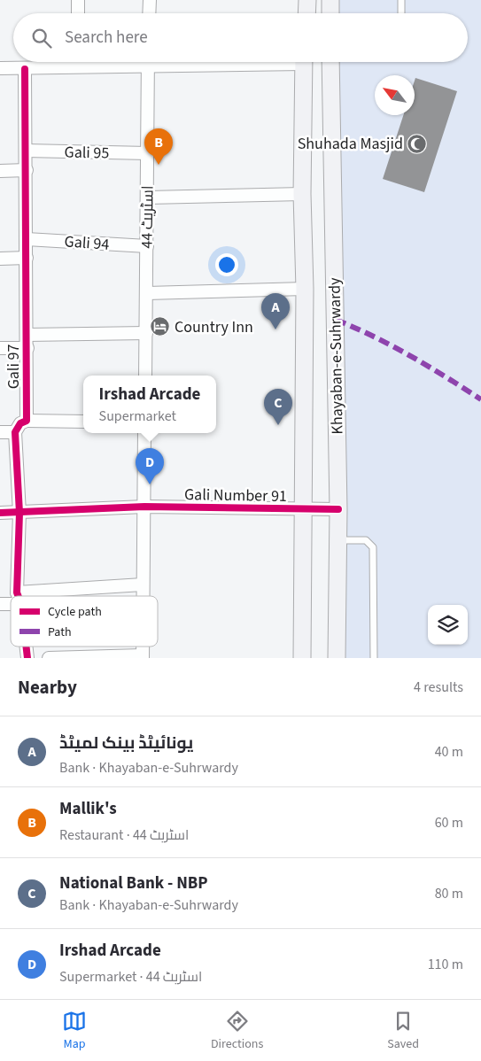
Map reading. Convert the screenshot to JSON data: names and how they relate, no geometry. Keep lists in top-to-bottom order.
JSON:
{
  "streets": {
    "main road": ["Khayaban-e-Suhrwardy"],
    "street": [
      "Gali 95",
      "اسٹریٹ 44",
      "Gali 94",
      "Gali 97",
      "Gali Number 91"
    ]
  },
  "crossings": [
    ["Gali 95", "اسٹریٹ 44"],
    ["Gali 95", "Gali 97"],
    ["اسٹریٹ 44", "Gali 94"],
    ["Gali 94", "Gali 97"],
    ["Khayaban-e-Suhrwardy", "Gali Number 91"]
  ],
  "places": {
    "mosque": ["Shuhada Masjid"],
    "hotel": ["Country Inn"]
  },
  "legend": ["Cycle path", "Path"],
  "north": "top left",
  "page": {
    "search": "Search here",
    "pins": [
      "B",
      "A",
      "C",
      "D"
    ],
    "popup": ["Irshad Arcade", "Supermarket"],
    "heading": ["Nearby", "4 results"],
    "list": [
      {
        "mark": "A",
        "name": "یونائیٹڈ بینک لمیٹڈ",
        "note": "Bank · Khayaban-e-Suhrwardy",
        "value": "40 m"
      },
      {
        "mark": "B",
        "name": "Mallik's",
        "note": "Restaurant · اسٹریٹ 44",
        "value": "60 m"
      },
      {
        "mark": "C",
        "name": "National Bank - NBP",
        "note": "Bank · Khayaban-e-Suhrwardy",
        "value": "80 m"
      },
      {
        "mark": "D",
        "name": "Irshad Arcade",
        "note": "Supermarket · اسٹریٹ 44",
        "value": "110 m"
      }
    ],
    "nav": ["Map", "Directions", "Saved"]
  }
}
